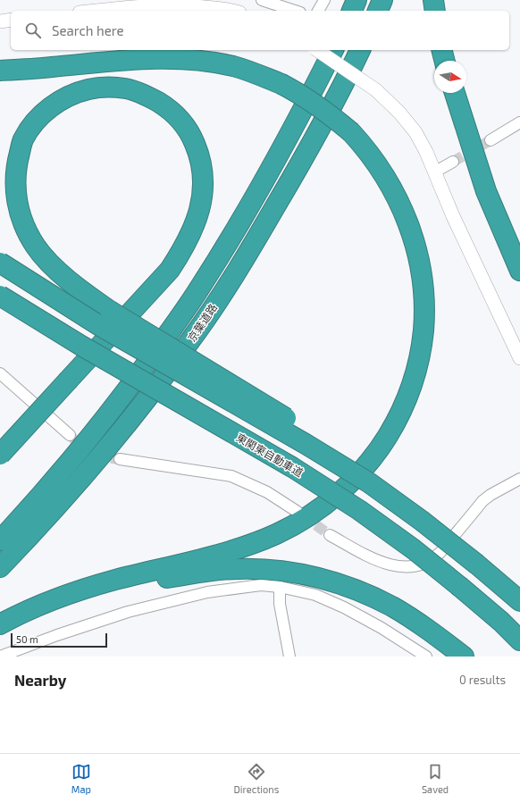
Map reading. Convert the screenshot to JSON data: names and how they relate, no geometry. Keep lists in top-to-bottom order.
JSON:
{
  "streets": {
    "highway": ["京葉道路", "東関東自動車道"]
  },
  "scale_bar": "50 m",
  "north": "right",
  "page": {
    "search": "Search here",
    "scale": "50 m",
    "heading": ["Nearby", "0 results"],
    "nav": ["Map", "Directions", "Saved"]
  }
}
